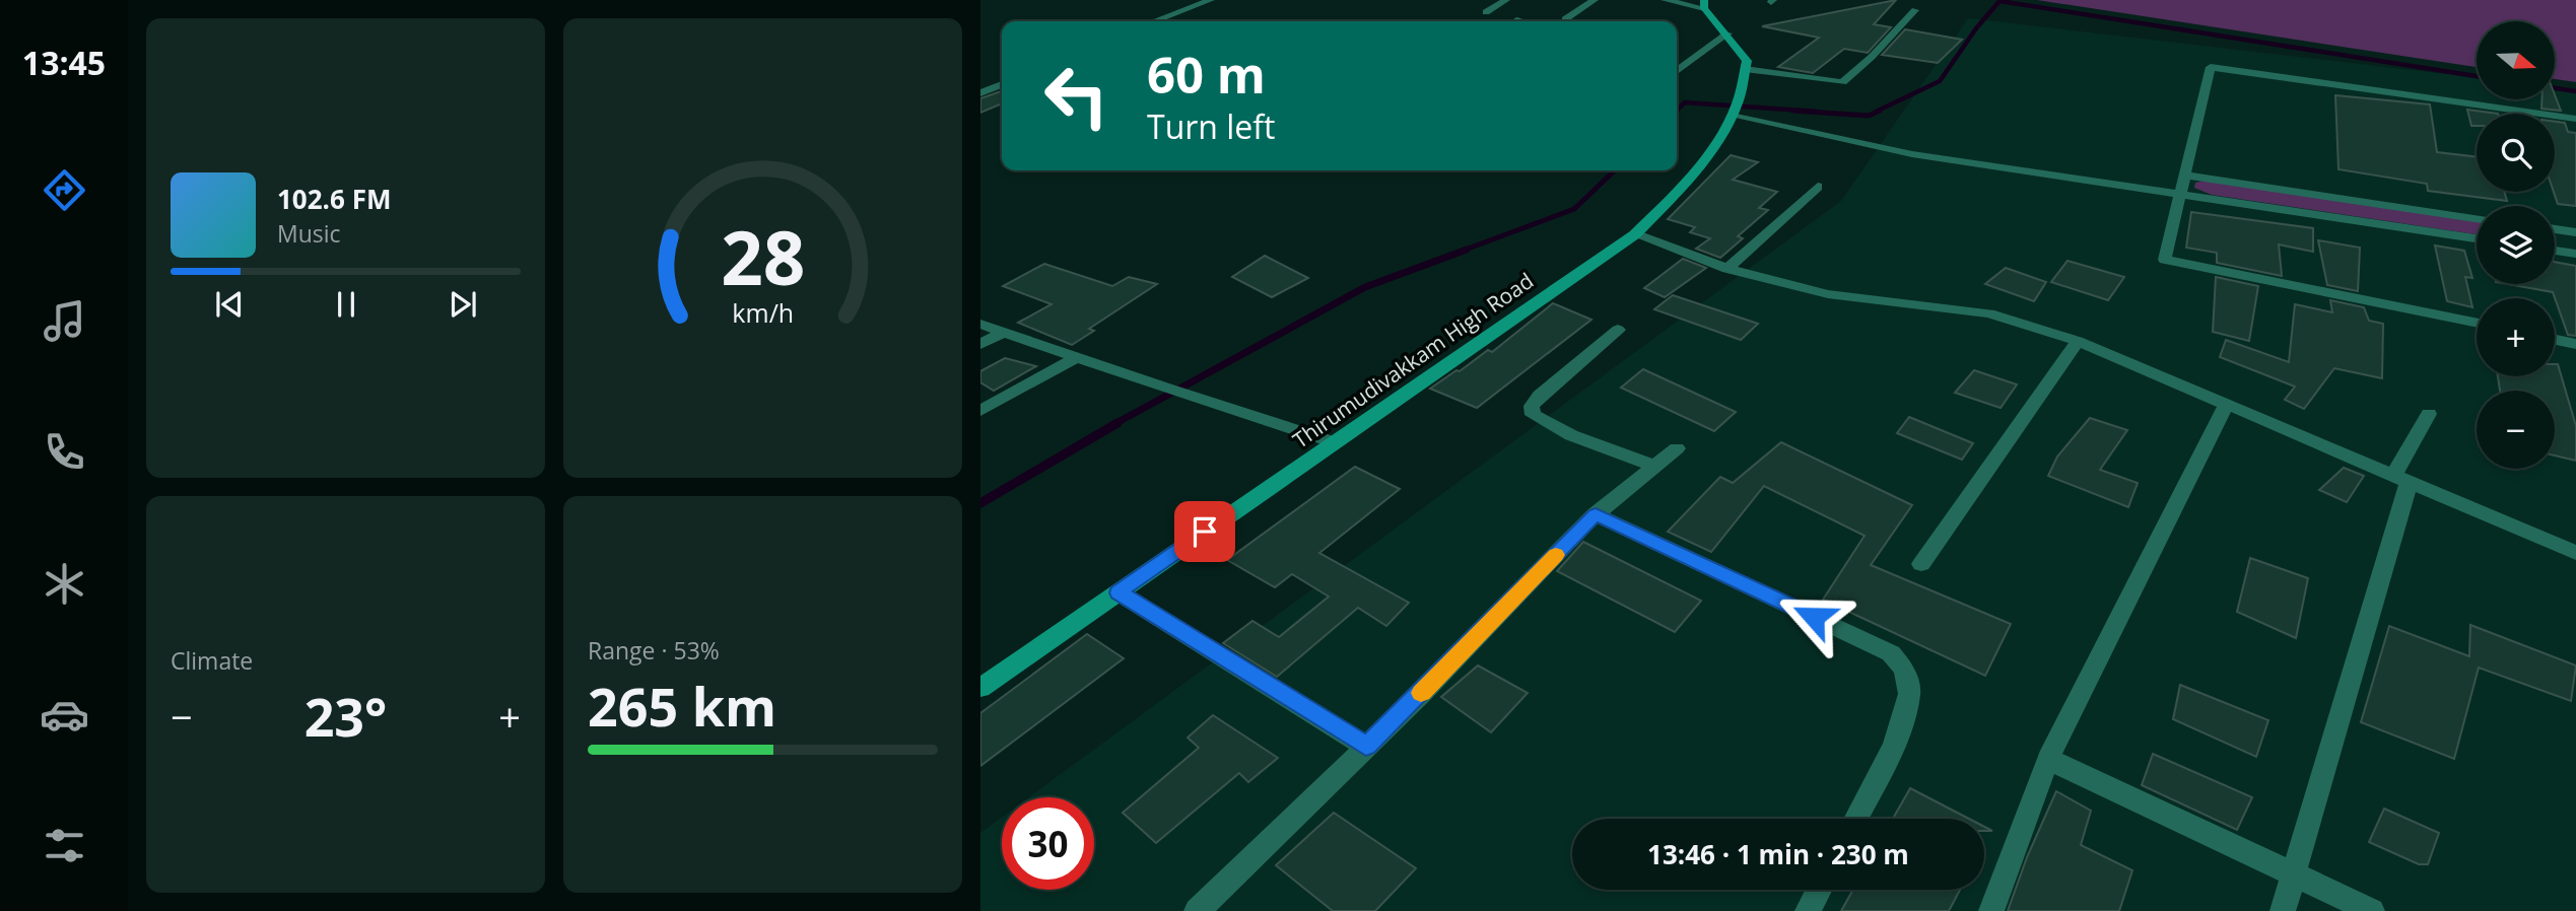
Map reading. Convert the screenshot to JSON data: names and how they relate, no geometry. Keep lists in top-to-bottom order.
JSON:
{
  "streets": {
    "street": ["Thirumudivakkam High Road"]
  },
  "north": "right",
  "page": {
    "tabs": "13:45",
    "map_buttons": ["+", "−"],
    "turn": ["60 m", "Turn left"],
    "song": ["102.6 FM", "Music"],
    "tile": [
      "Climate",
      ["Range · 53%", "265 km"]
    ],
    "heat": ["−", "23°", "+"],
    "limit": "30",
    "trip": "13:46 · 1 min · 230 m",
    "gauge": ["28", "km/h"]
  }
}
